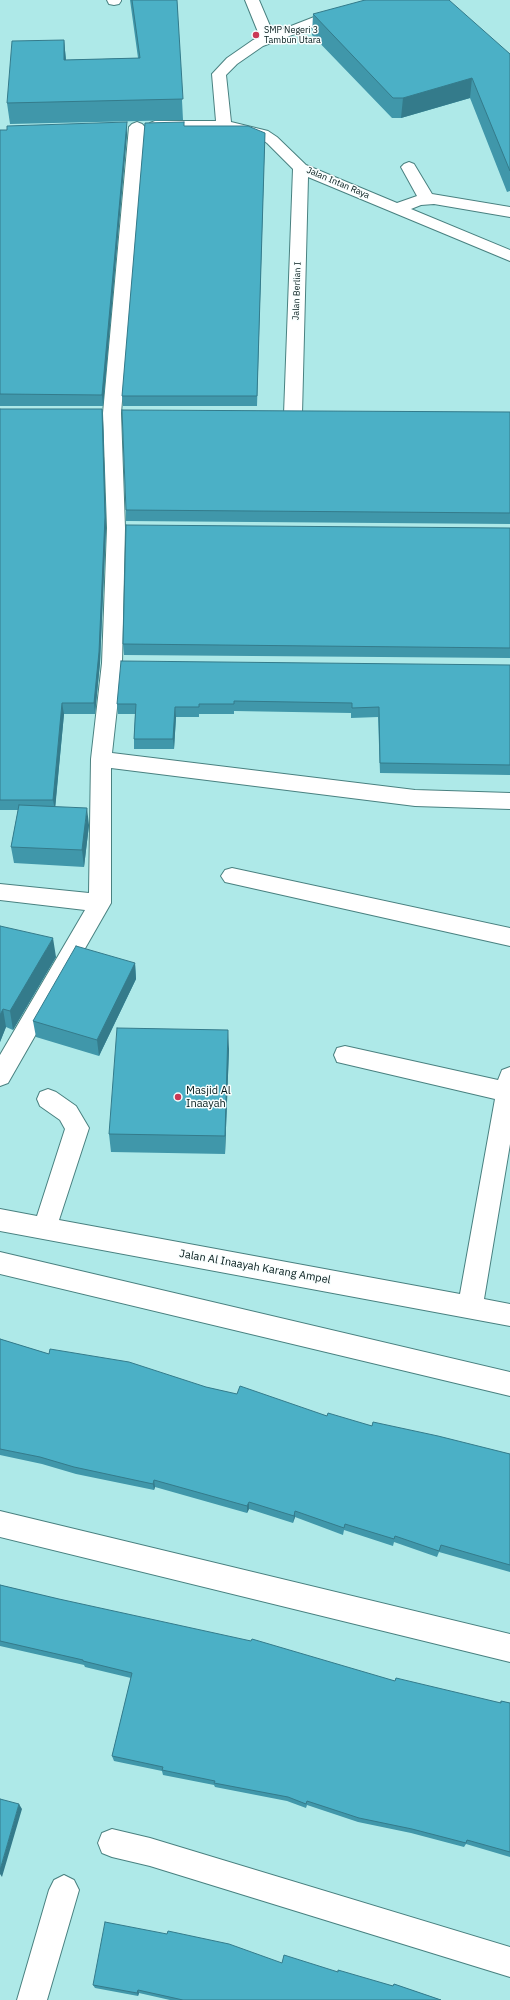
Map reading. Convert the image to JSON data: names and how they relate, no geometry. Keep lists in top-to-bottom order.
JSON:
{
  "streets": {
    "street": ["Jalan Intan Raya", "Jalan Berlian I", "Jalan Al Inaayah Karang Ampel"]
  },
  "crossings": [
    ["Jalan Intan Raya", "Jalan Berlian I"]
  ],
  "places": ["SMP Negeri 3 Tambun Utara", "Masjid Al Inaayah"]
}
